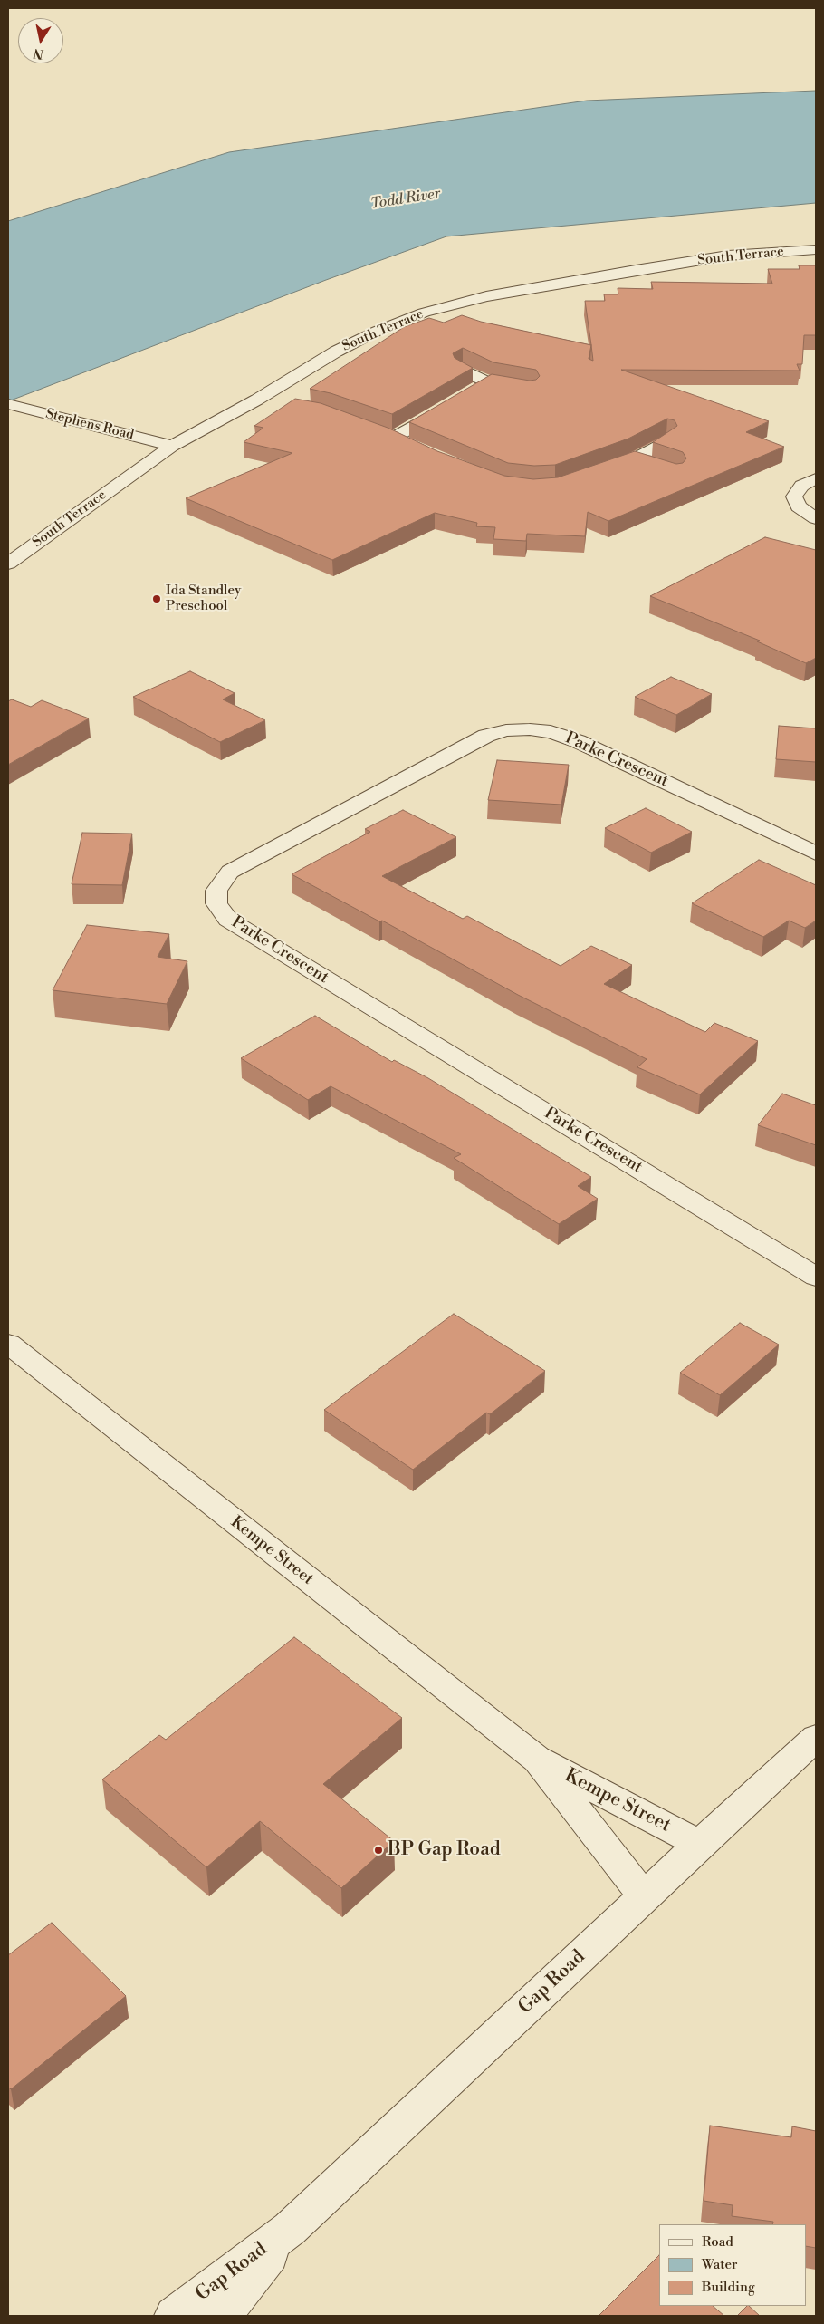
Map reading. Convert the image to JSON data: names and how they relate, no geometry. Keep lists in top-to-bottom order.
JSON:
{
  "streets": {
    "street": [
      "South Terrace",
      "Stephens Road",
      "Parke Crescent",
      "Kempe Street",
      "Gap Road"
    ]
  },
  "crossings": [
    ["South Terrace", "Stephens Road"],
    ["Kempe Street", "Gap Road"]
  ],
  "water": ["Todd River"],
  "places": ["Ida Standley Preschool", "BP Gap Road"],
  "legend": ["Road", "Water", "Building"],
  "north": "bottom"
}
